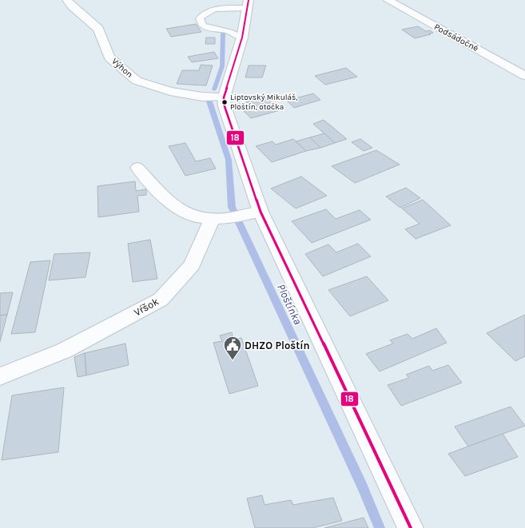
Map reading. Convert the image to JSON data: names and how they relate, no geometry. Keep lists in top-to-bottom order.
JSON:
{
  "streets": {
    "street": ["Podsádočné", "Výhon", "Vŕšok"]
  },
  "water": ["Ploštínka"],
  "places": {
    "other": ["Liptovský Mikuláš, Ploštín, otočka"],
    "public building": ["DHZO Ploštín"]
  },
  "lines": ["transit line 18"]
}
